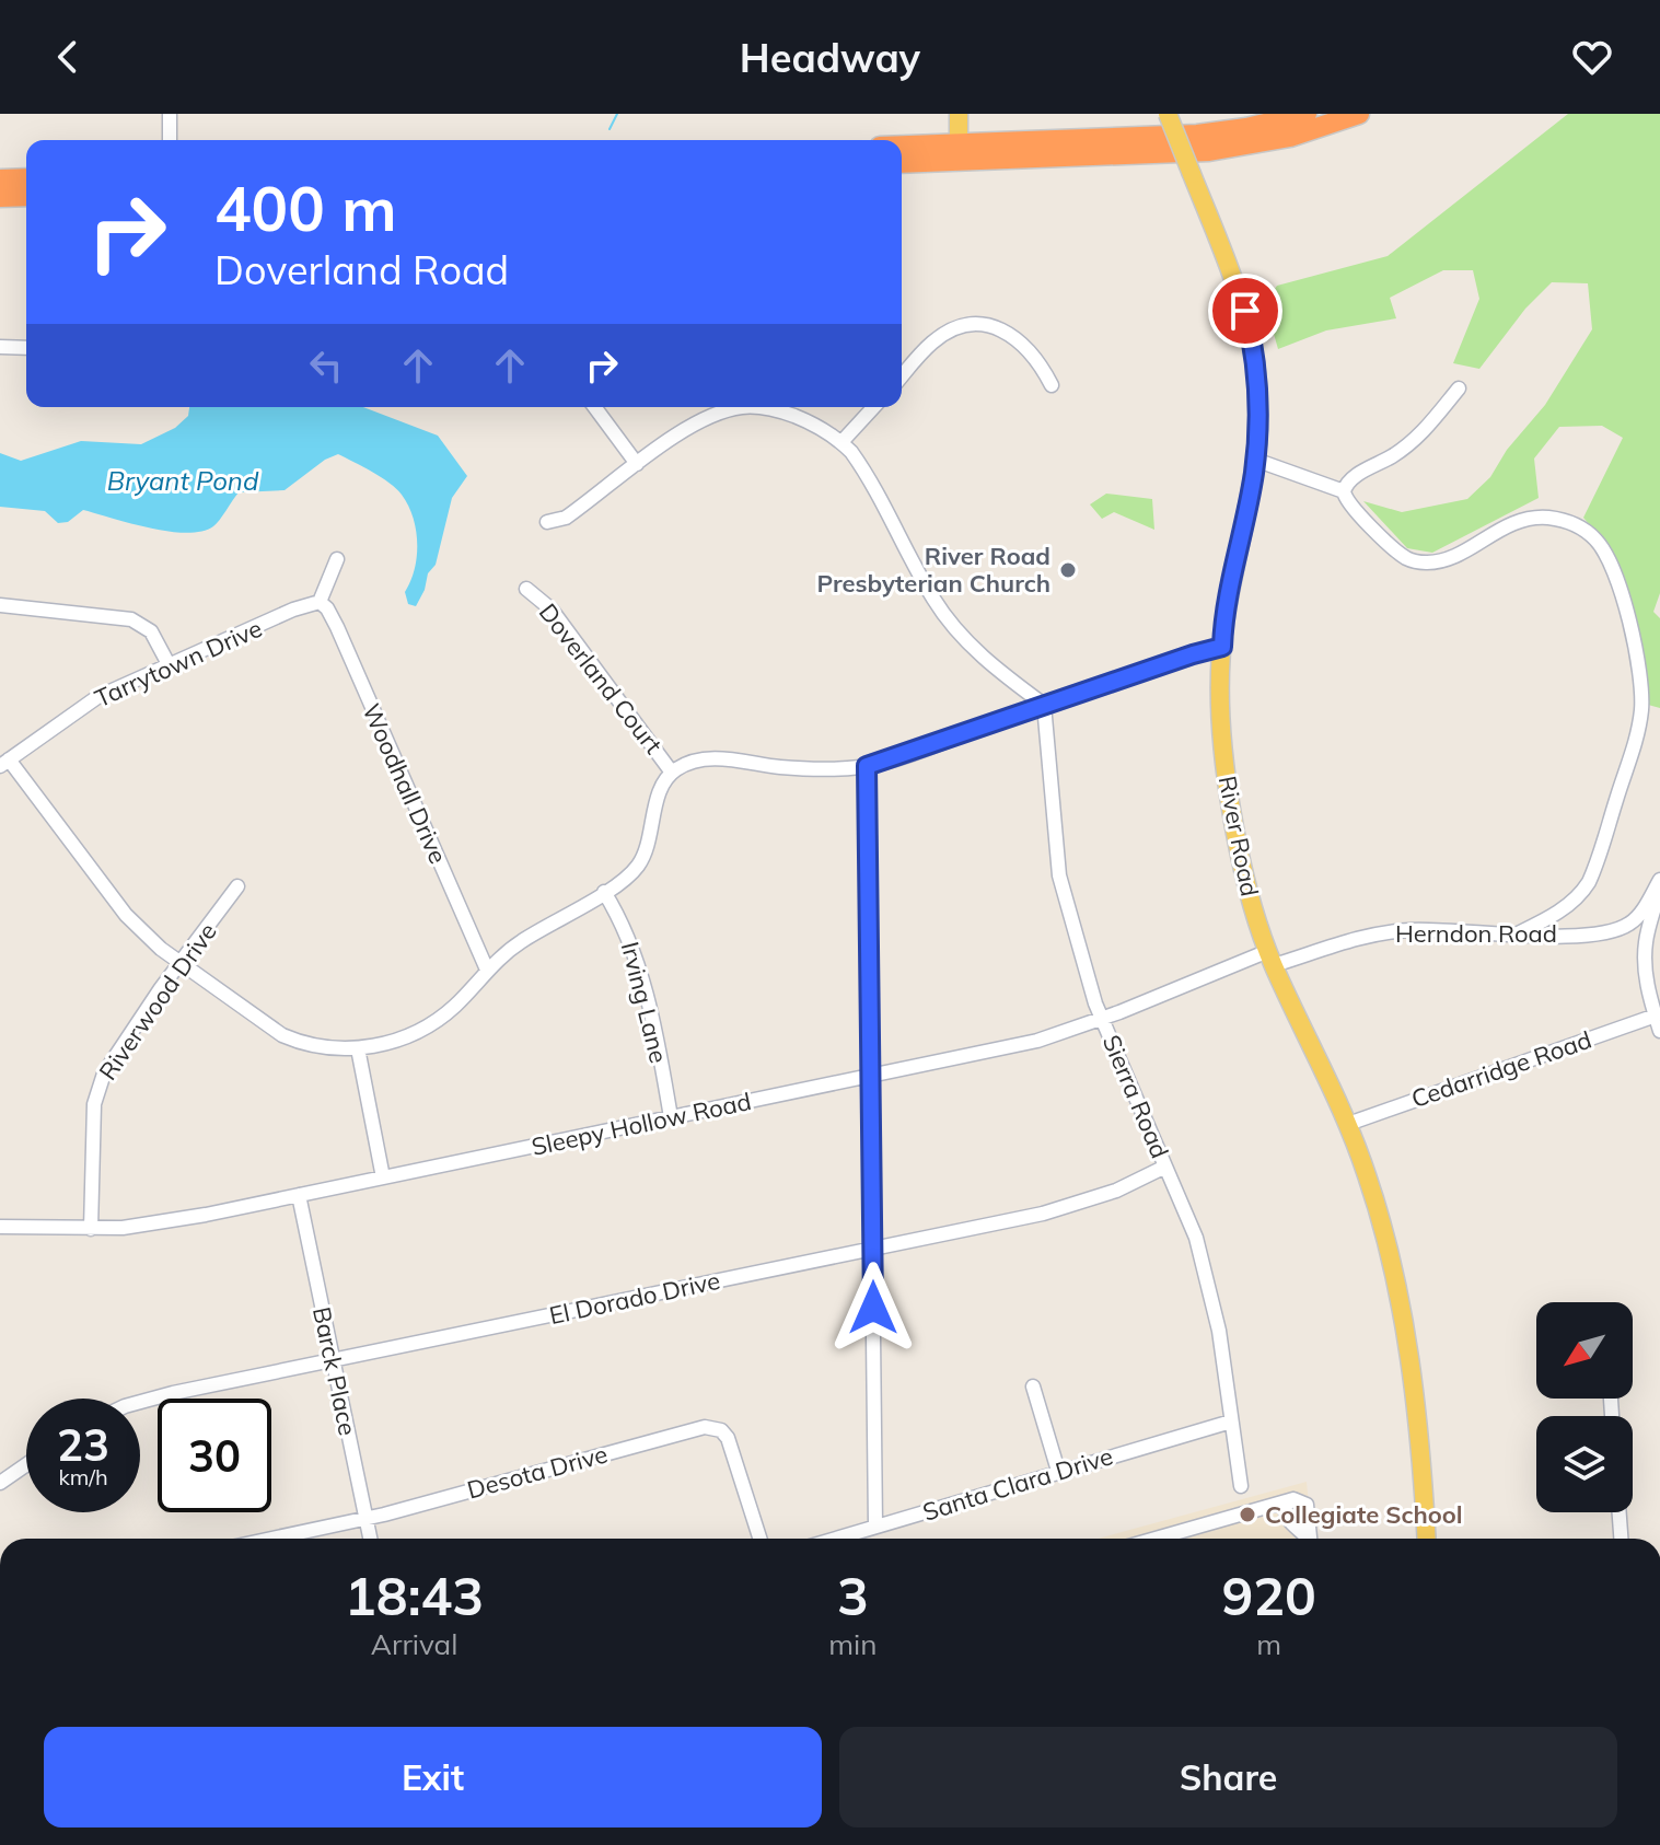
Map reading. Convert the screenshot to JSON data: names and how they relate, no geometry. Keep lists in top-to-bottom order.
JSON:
{
  "streets": {
    "main road": ["River Road"],
    "street": [
      "Tarrytown Drive",
      "Doverland Court",
      "Woodhall Drive",
      "Herndon Road",
      "Riverwood Drive",
      "Irving Lane",
      "Cedarridge Road",
      "Sierra Road",
      "Sleepy Hollow Road",
      "El Dorado Drive",
      "Barck Place",
      "Desota Drive",
      "Santa Clara Drive"
    ]
  },
  "crossings": [
    ["Tarrytown Drive", "Woodhall Drive"],
    ["River Road", "Herndon Road"],
    ["River Road", "Cedarridge Road"],
    ["River Road", "Sleepy Hollow Road"],
    ["Herndon Road", "Sleepy Hollow Road"],
    ["Riverwood Drive", "Sleepy Hollow Road"],
    ["Irving Lane", "Sleepy Hollow Road"],
    ["Sierra Road", "Sleepy Hollow Road"],
    ["Sierra Road", "El Dorado Drive"],
    ["Sierra Road", "Santa Clara Drive"],
    ["Sleepy Hollow Road", "Barck Place"],
    ["El Dorado Drive", "Barck Place"],
    ["Barck Place", "Desota Drive"]
  ],
  "water": ["Bryant Pond"],
  "places": ["River Road Presbyterian Church", "Collegiate School"],
  "north": "bottom left",
  "page": {
    "header": "Headway",
    "turn": ["400 m", "Doverland Road"],
    "speed": "23 km/h",
    "limit": "30",
    "eta": [
      "18:43",
      "Arrival",
      "3",
      "min",
      "920",
      "m"
    ],
    "buttons": ["Exit", "Share"]
  }
}
